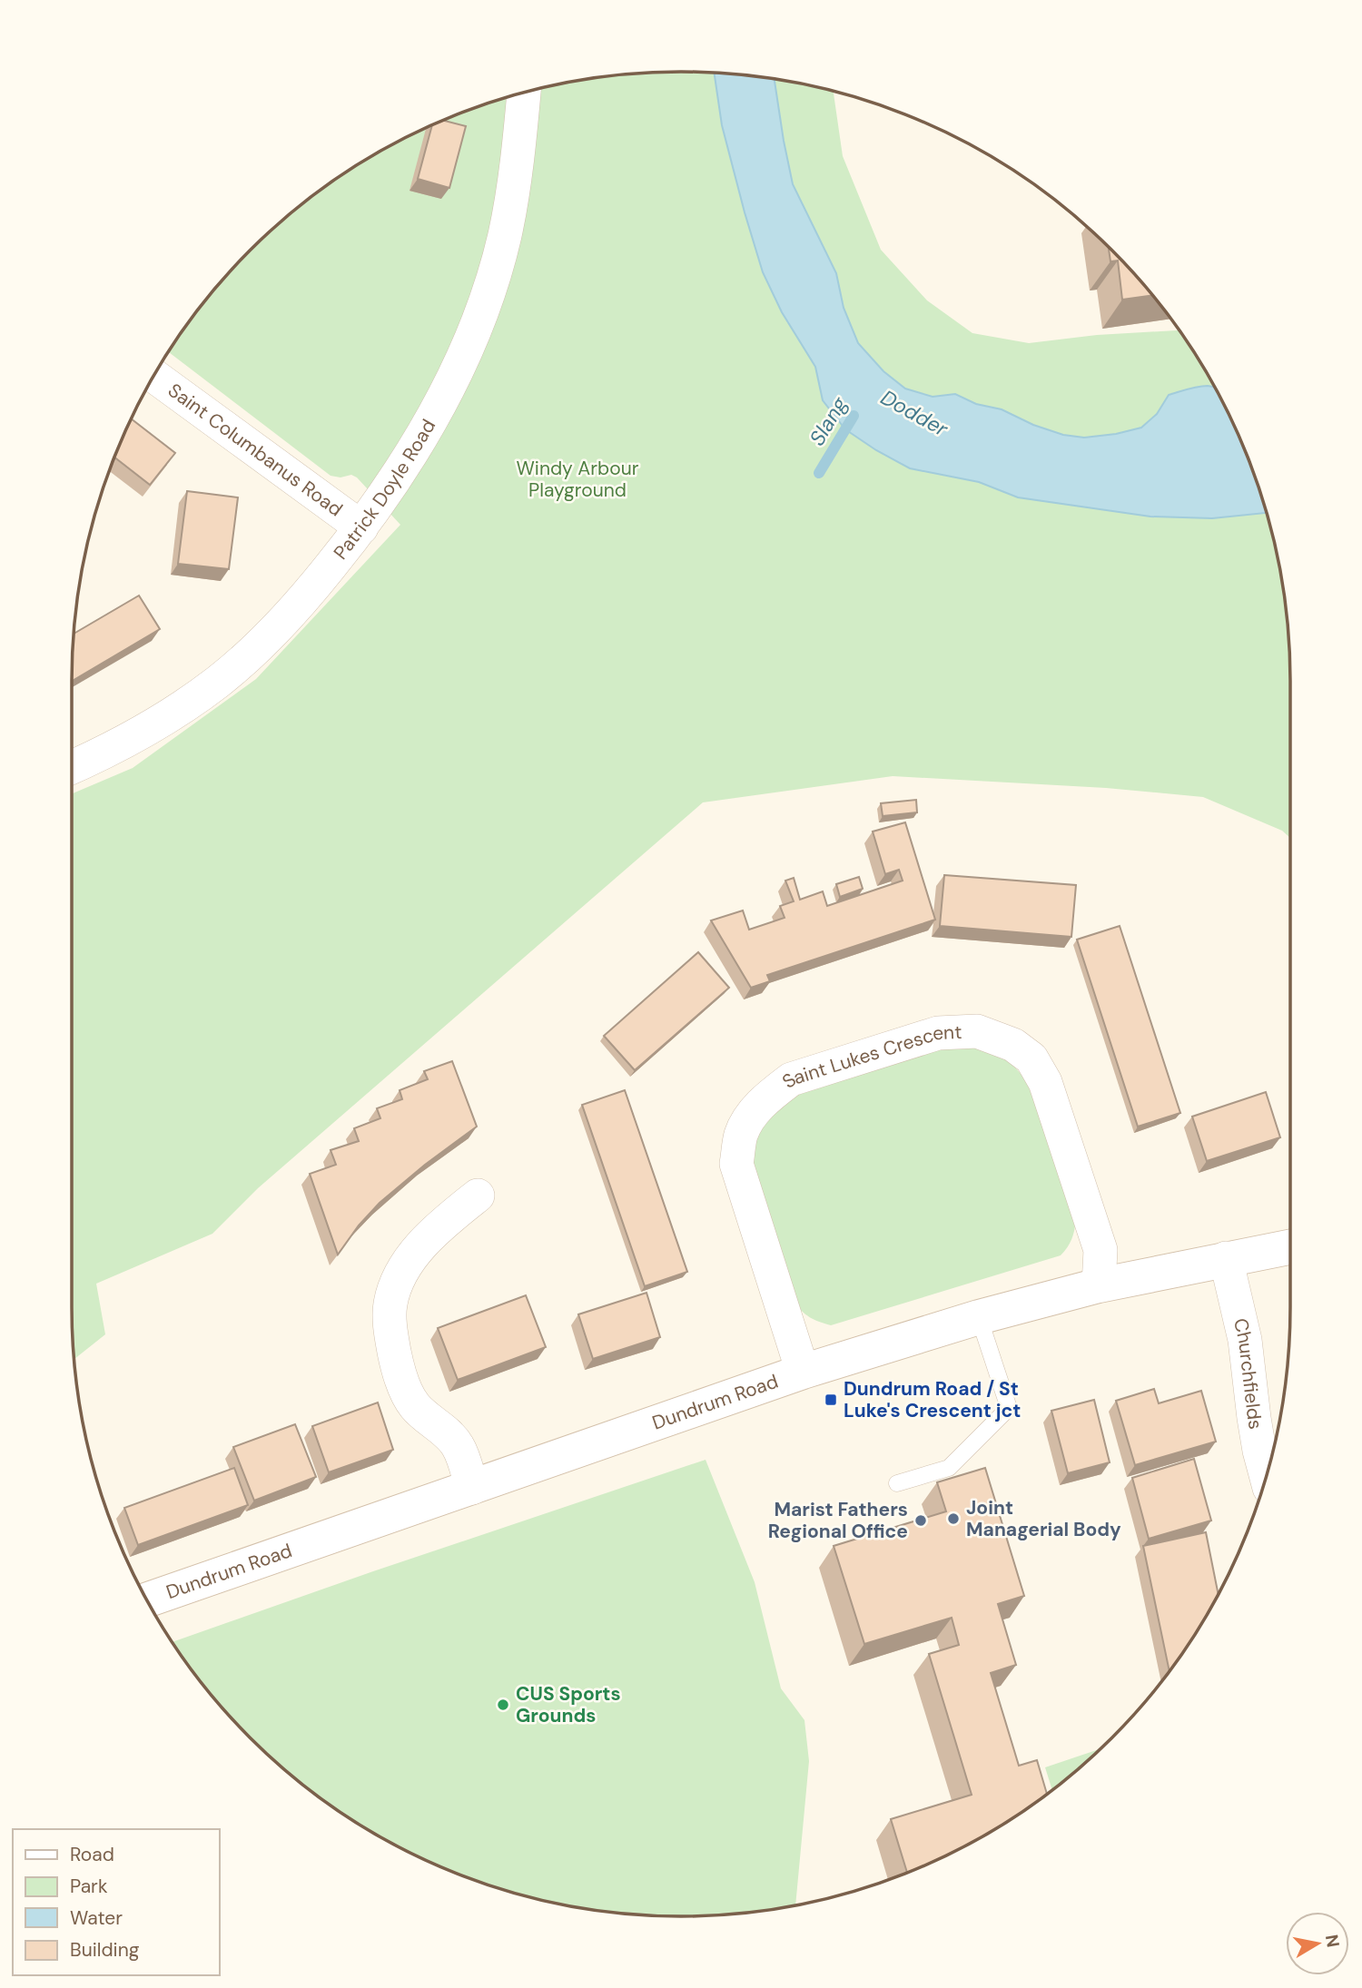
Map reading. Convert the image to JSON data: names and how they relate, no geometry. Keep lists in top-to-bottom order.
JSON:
{
  "streets": {
    "main road": ["Dundrum Road"],
    "street": [
      "Saint Columbanus Road",
      "Patrick Doyle Road",
      "Saint Lukes Crescent",
      "Churchfields"
    ]
  },
  "crossings": [
    ["Saint Columbanus Road", "Patrick Doyle Road"],
    ["Saint Lukes Crescent", "Dundrum Road"],
    ["Churchfields", "Dundrum Road"]
  ],
  "water": ["Dodder", "Slang"],
  "parks": ["Windy Arbour Playground"],
  "places": {
    "transit": ["Dundrum Road / St Luke's Crescent jct"],
    "other": ["Joint Managerial Body", "Marist Fathers Regional Office", "CUS Sports Grounds"]
  },
  "legend": [
    "Road",
    "Park",
    "Water",
    "Building"
  ],
  "north": "right"
}
